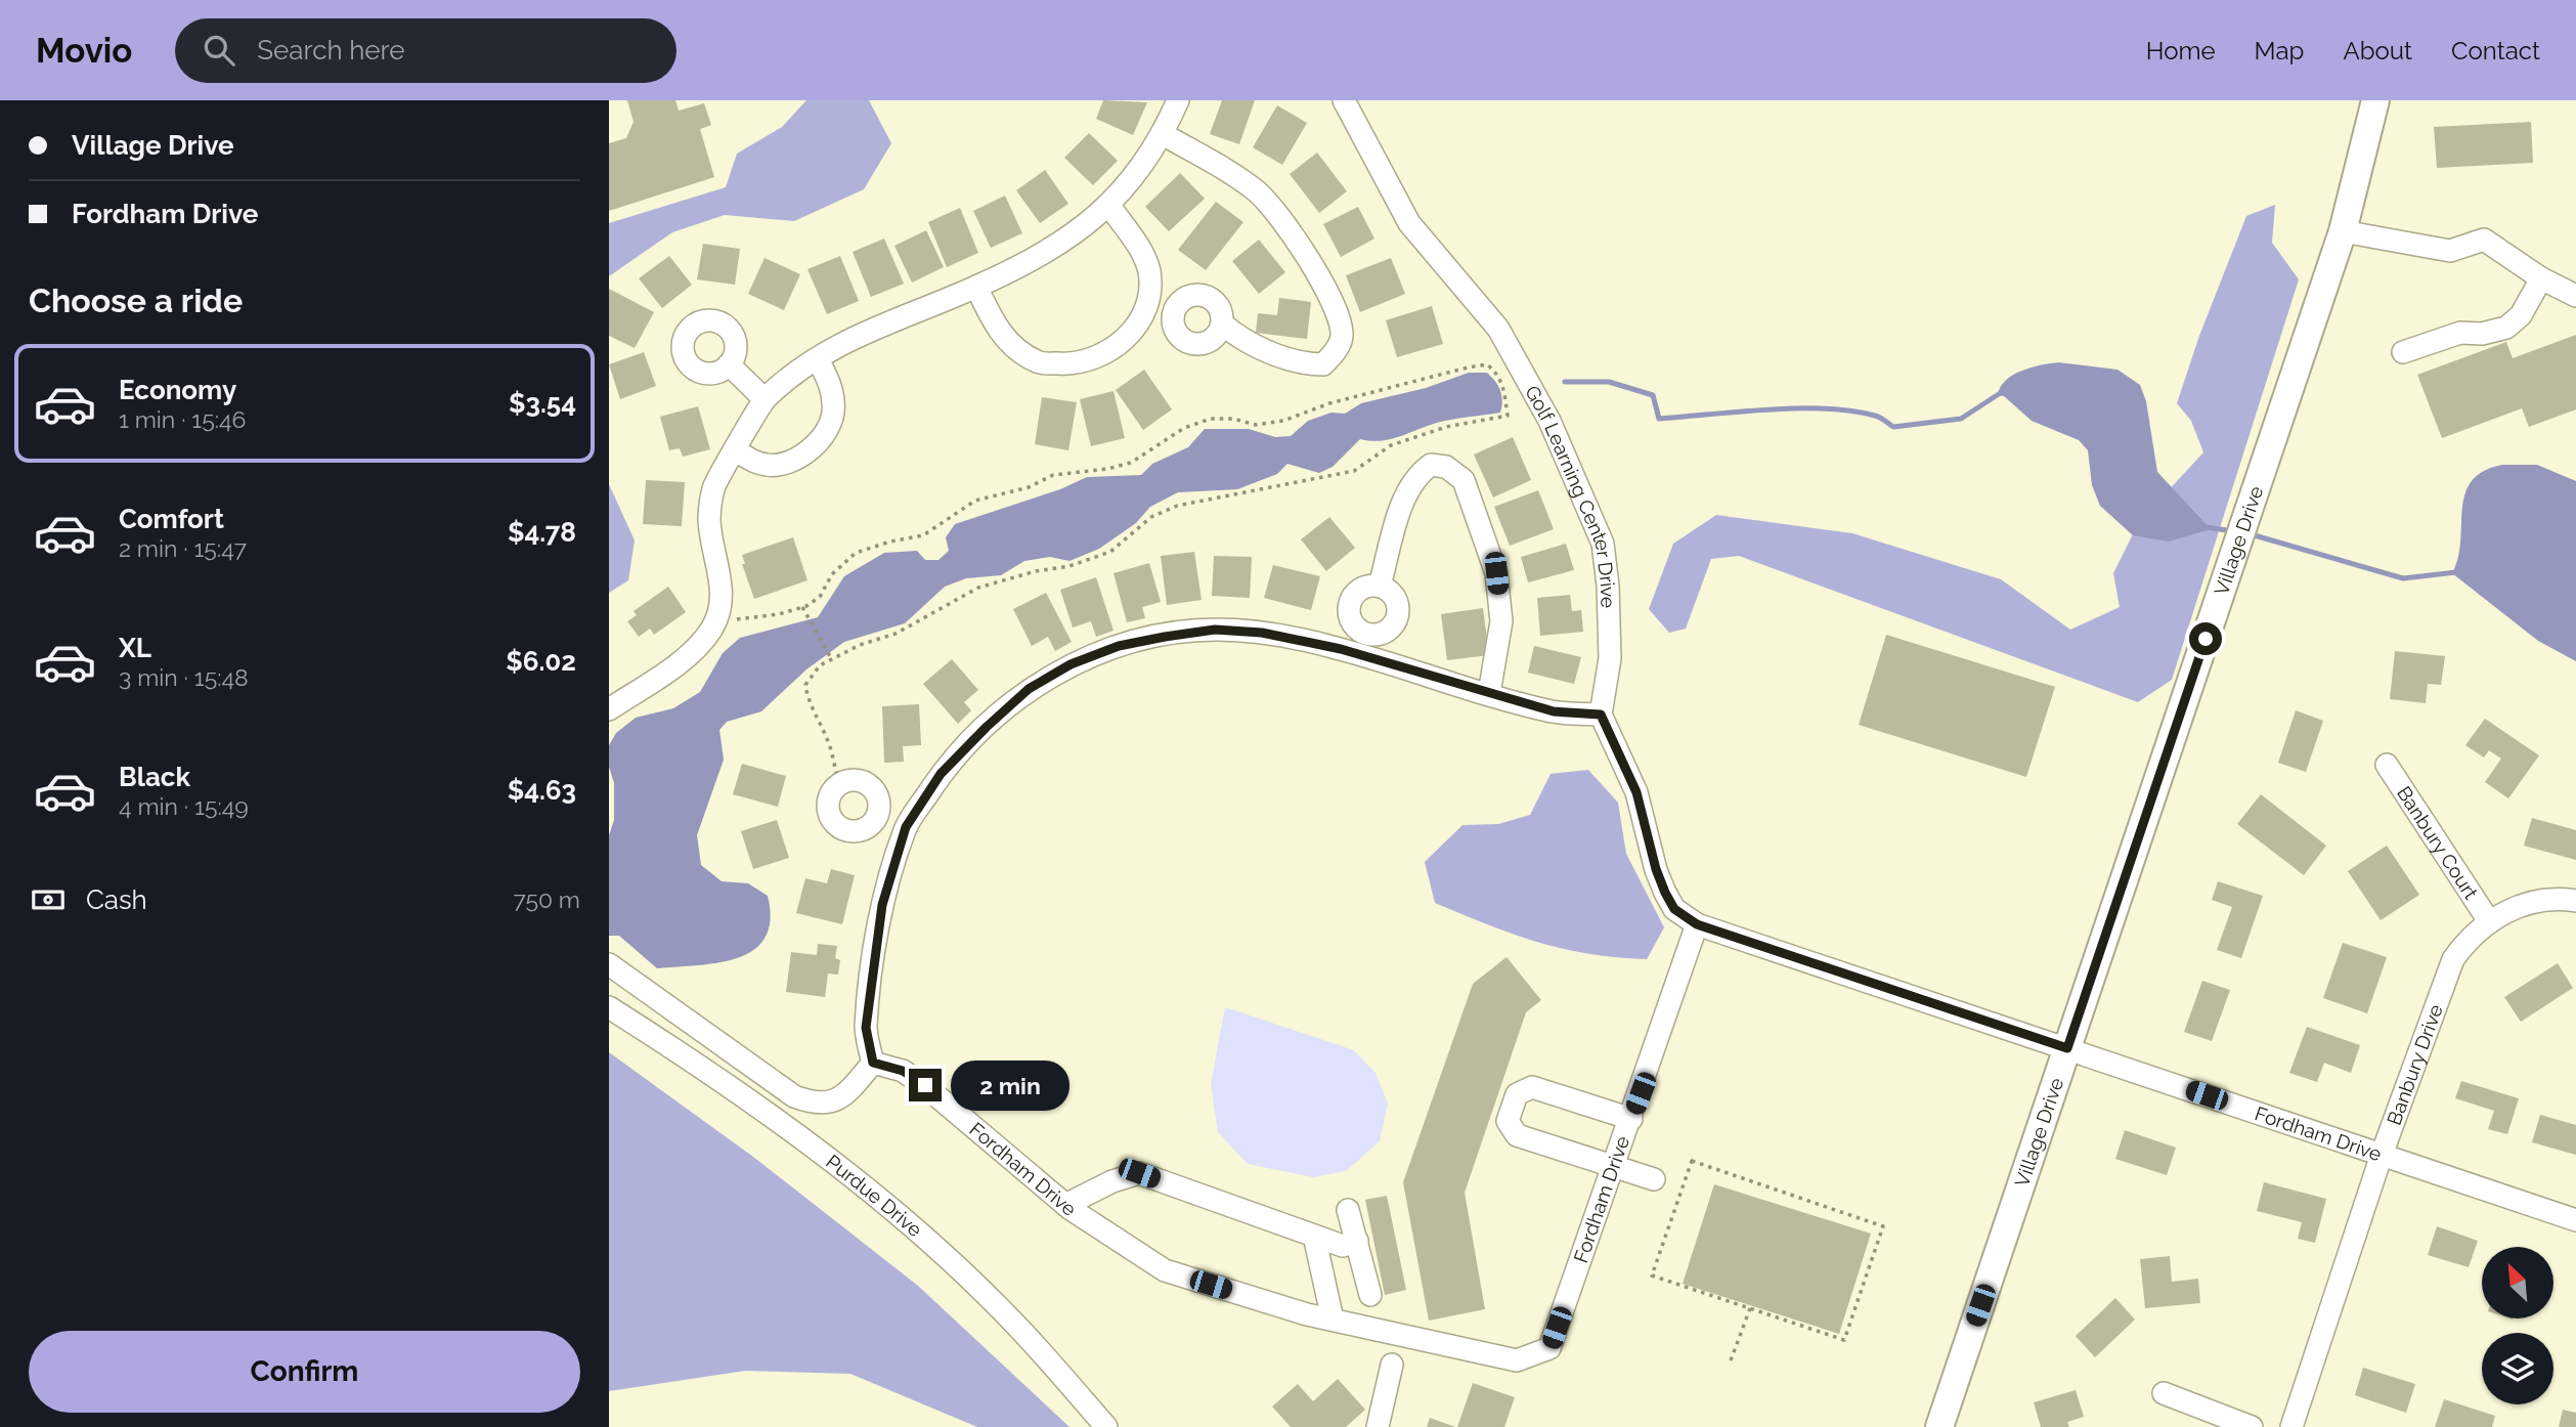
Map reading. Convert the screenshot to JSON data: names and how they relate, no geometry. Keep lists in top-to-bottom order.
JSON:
{
  "streets": {
    "main road": ["Village Drive"],
    "street": [
      "Golf Learning Center Drive",
      "Banbury Court",
      "Banbury Drive",
      "Fordham Drive",
      "Purdue Drive"
    ]
  },
  "crossings": [
    ["Village Drive", "Fordham Drive"],
    ["Banbury Court", "Banbury Drive"],
    ["Banbury Drive", "Fordham Drive"]
  ],
  "north": "top left",
  "page": {
    "header": "Movio",
    "search": "Search here",
    "nav": [
      "Home",
      "Map",
      "About",
      "Contact"
    ],
    "banner": ["Village Drive", "Fordham Drive"],
    "heading": "Choose a ride",
    "list": [
      {
        "name": "Economy",
        "note": "1 min · 15:46",
        "value": "$3.54"
      },
      {
        "name": "Comfort",
        "note": "2 min · 15:47",
        "value": "$4.78"
      },
      {
        "name": "XL",
        "note": "3 min · 15:48",
        "value": "$6.02"
      },
      {
        "name": "Black",
        "note": "4 min · 15:49",
        "value": "$4.63"
      }
    ],
    "pay": ["Cash", "750 m"],
    "bubble": "2 min",
    "buttons": "Confirm"
  }
}
